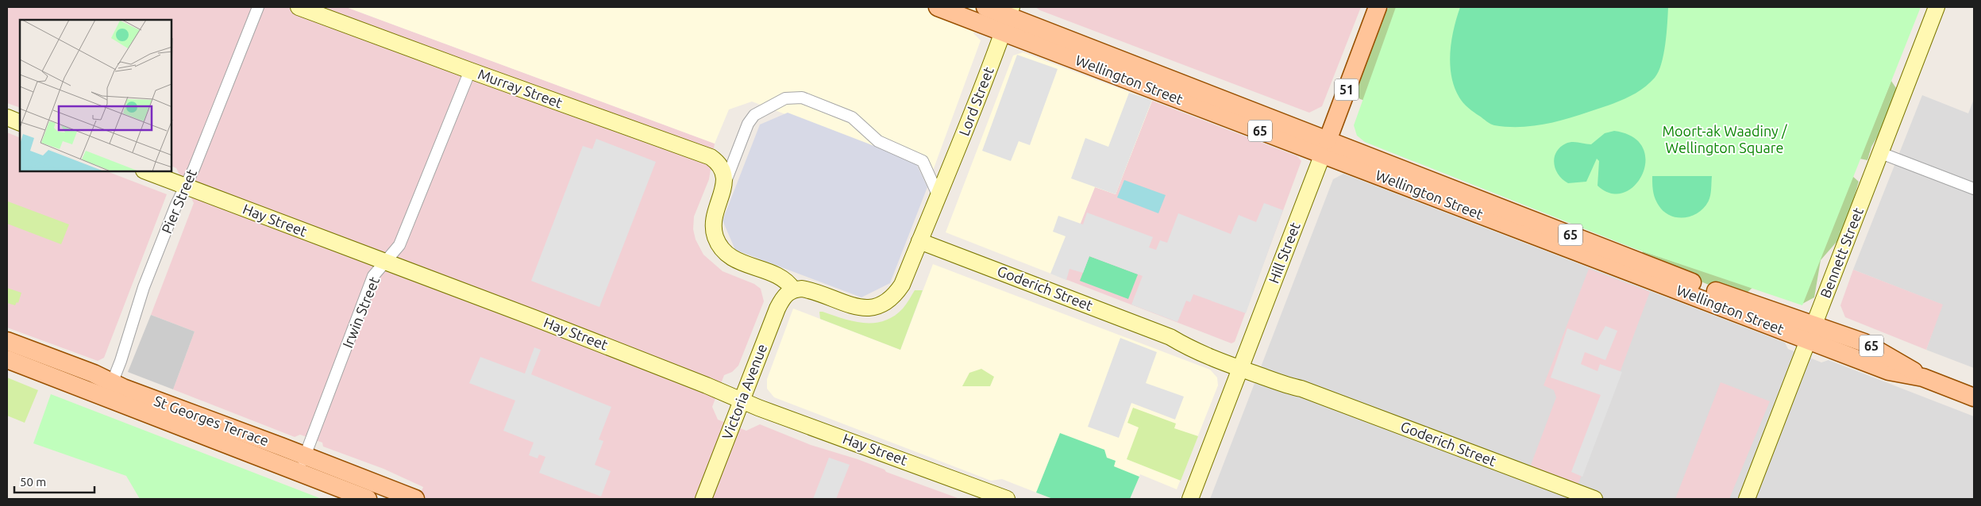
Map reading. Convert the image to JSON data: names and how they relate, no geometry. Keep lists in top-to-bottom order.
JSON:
{
  "streets": {
    "main road": [
      "Wellington Street",
      "Murray Street",
      "51",
      "Lord Street",
      "65",
      "Hay Street",
      "Hill Street",
      "Bennett Street",
      "Goderich Street",
      "Victoria Avenue",
      "St Georges Terrace"
    ],
    "street": ["Pier Street", "Irwin Street"]
  },
  "crossings": [
    ["Wellington Street", "Lord Street"],
    ["Wellington Street", "Hill Street"],
    ["Wellington Street", "Bennett Street"],
    ["Murray Street", "Irwin Street"],
    ["Lord Street", "Goderich Street"],
    ["Lord Street", "Victoria Avenue"],
    ["Pier Street", "Hay Street"],
    ["Pier Street", "St Georges Terrace"],
    ["Hay Street", "Irwin Street"],
    ["Hay Street", "Victoria Avenue"],
    ["Hill Street", "Goderich Street"],
    ["Irwin Street", "St Georges Terrace"]
  ],
  "parks": ["Moort-ak Waadiny / Wellington Square"],
  "scale_bar": "50 m"
}
